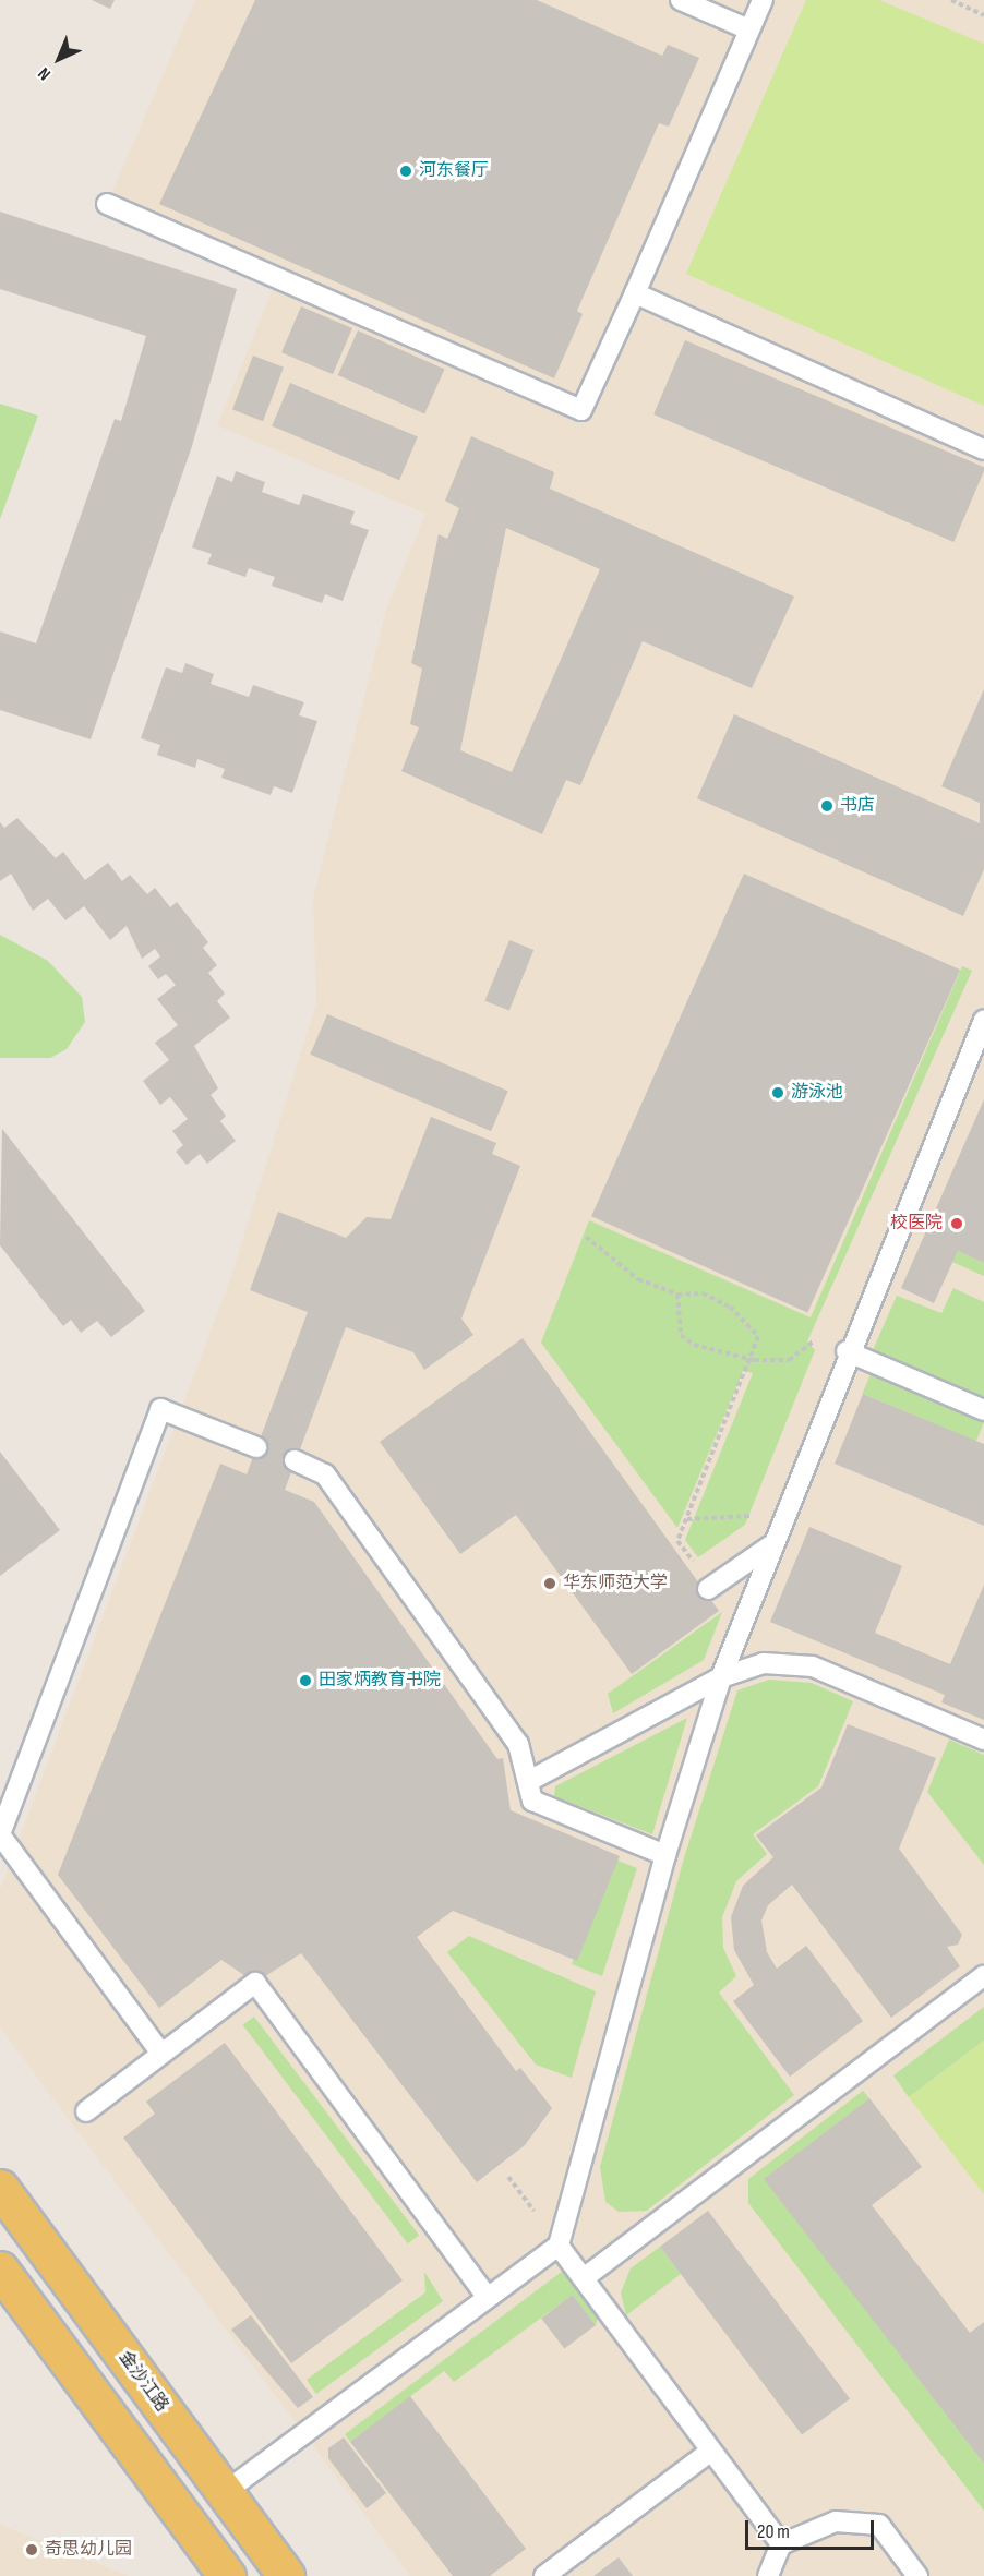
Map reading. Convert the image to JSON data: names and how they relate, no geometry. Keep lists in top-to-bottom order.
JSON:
{
  "streets": {
    "main road": ["金沙江路"]
  },
  "places": [
    "河东餐厅",
    "书店",
    "游泳池",
    "校医院",
    "华东师范大学",
    "田家炳教育书院",
    "奇思幼儿园"
  ],
  "scale_bar": "20 m",
  "north": "bottom left"
}
